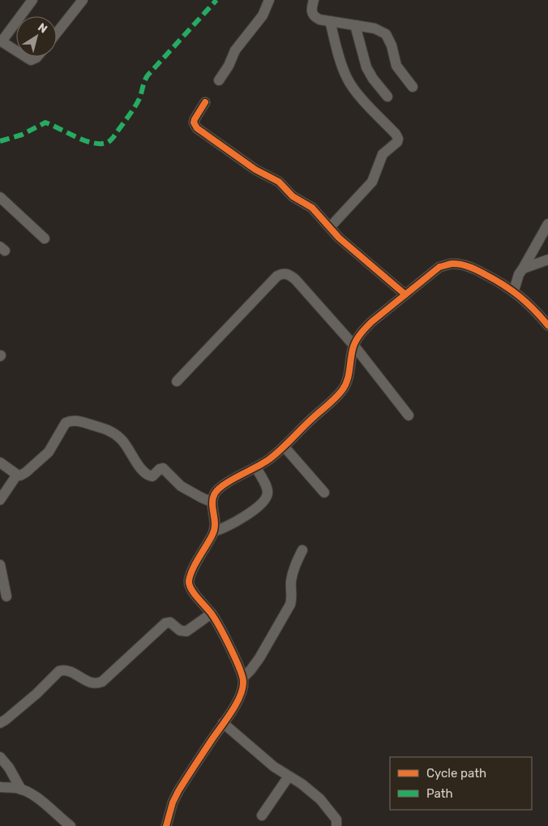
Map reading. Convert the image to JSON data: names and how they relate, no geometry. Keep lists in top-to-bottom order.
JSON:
{
  "legend": ["Cycle path", "Path"],
  "north": "top right"
}
